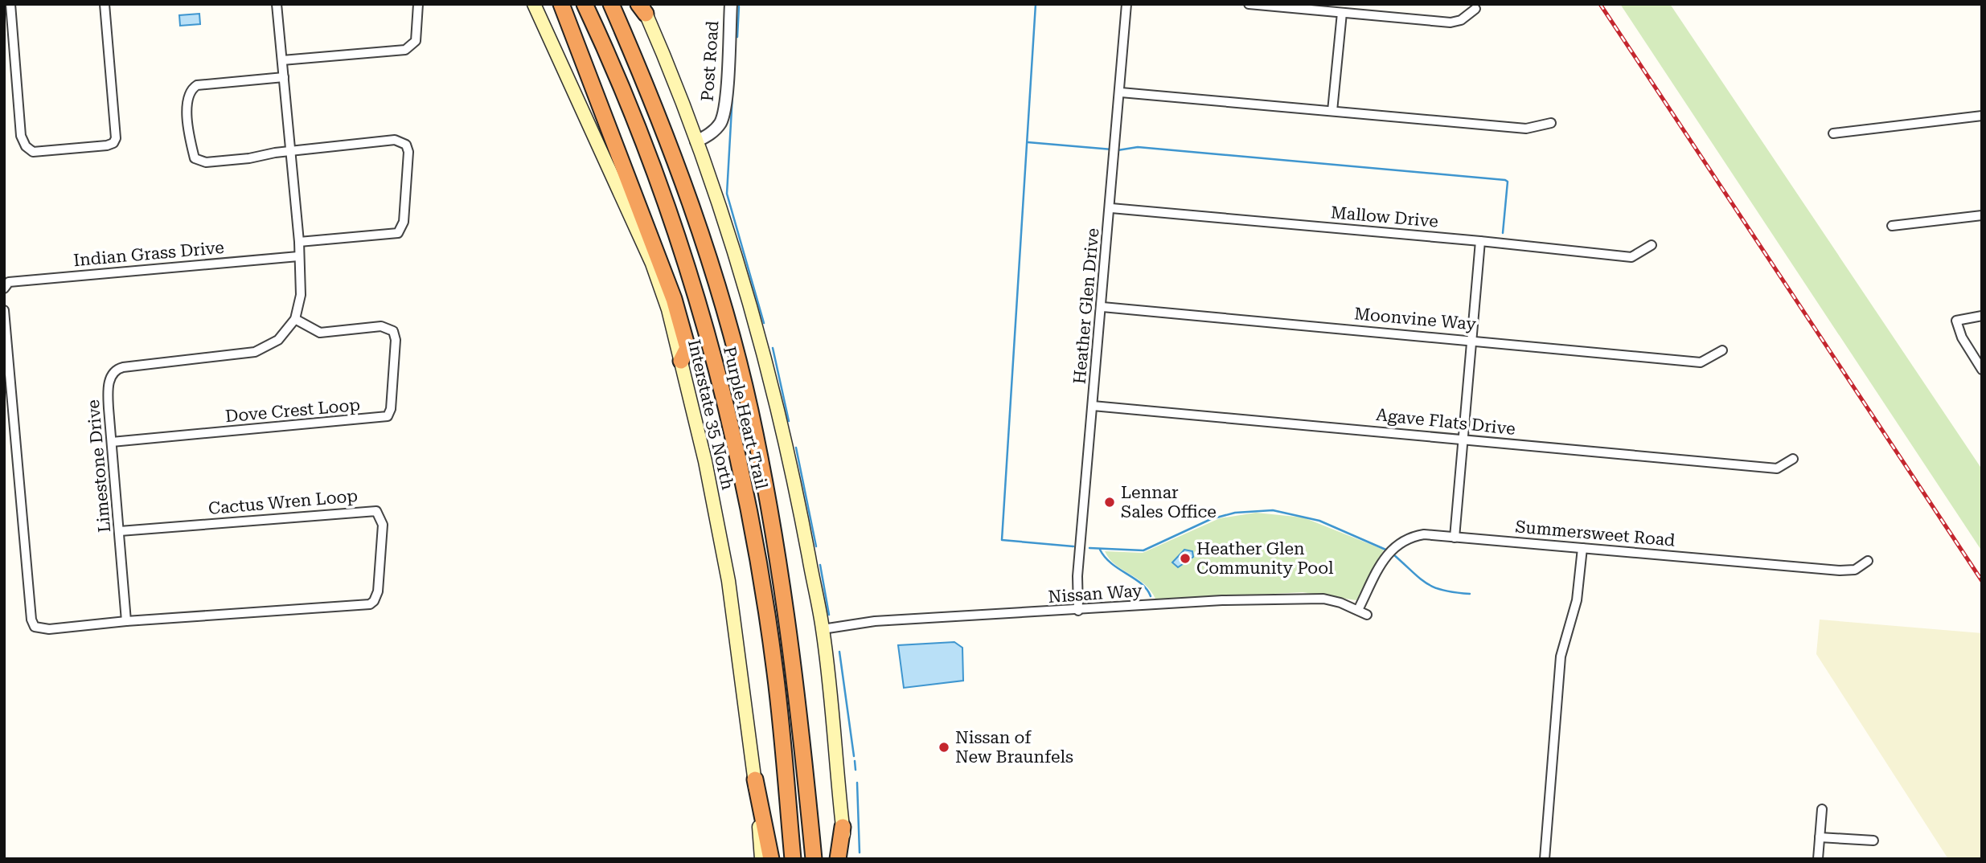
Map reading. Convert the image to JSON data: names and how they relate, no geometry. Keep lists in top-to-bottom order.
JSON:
{
  "streets": {
    "highway": ["Purple Heart Trail"],
    "main road": ["Interstate 35 North"],
    "street": [
      "Post Road",
      "Mallow Drive",
      "Indian Grass Drive",
      "Heather Glen Drive",
      "Moonvine Way",
      "Dove Crest Loop",
      "Agave Flats Drive",
      "Limestone Drive",
      "Cactus Wren Loop",
      "Summersweet Road",
      "Nissan Way"
    ]
  },
  "crossings": [
    ["Mallow Drive", "Heather Glen Drive"],
    ["Indian Grass Drive", "Limestone Drive"],
    ["Heather Glen Drive", "Moonvine Way"],
    ["Heather Glen Drive", "Agave Flats Drive"],
    ["Heather Glen Drive", "Nissan Way"],
    ["Dove Crest Loop", "Limestone Drive"],
    ["Limestone Drive", "Cactus Wren Loop"],
    ["Summersweet Road", "Nissan Way"]
  ],
  "places": ["Lennar Sales Office", "Heather Glen Community Pool", "Nissan of New Braunfels"]
}
